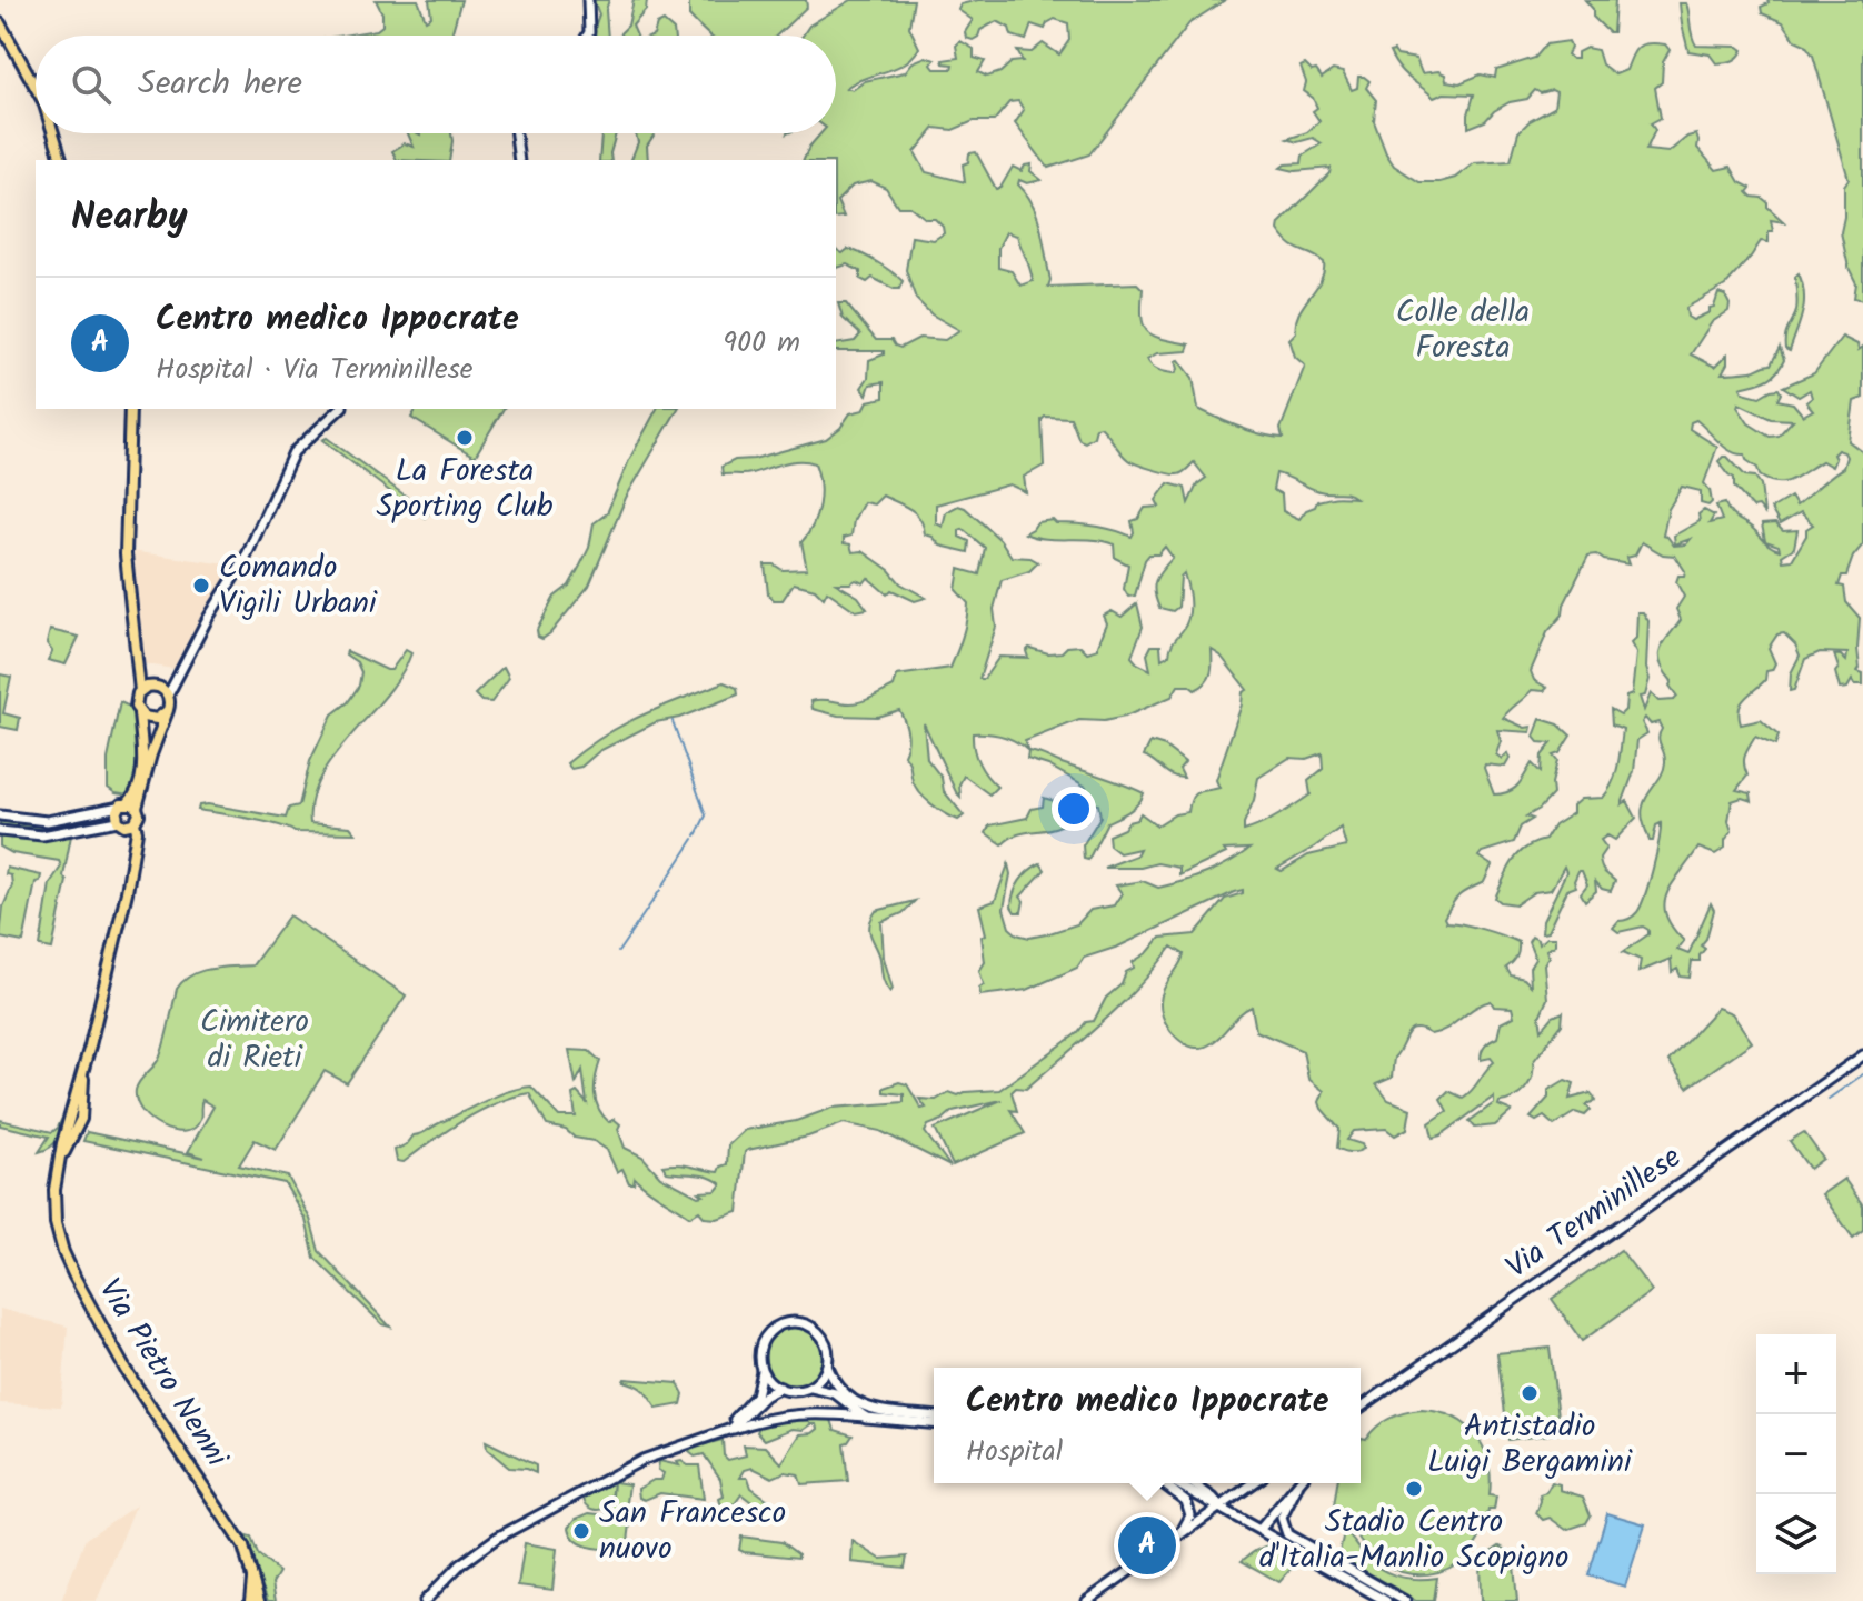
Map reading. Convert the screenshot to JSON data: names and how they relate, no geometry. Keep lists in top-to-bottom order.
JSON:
{
  "streets": {
    "main road": ["Via Pietro Nenni"],
    "street": ["Via Terminillese"]
  },
  "parks": ["Colle della Foresta", "Cimitero di Rieti"],
  "places": [
    "La Foresta Sporting Club",
    "Comando Vigili Urbani",
    "Antistadio Luigi Bergamini",
    "Stadio Centro d'Italia-Manlio Scopigno",
    "San Francesco nuovo"
  ],
  "page": {
    "search": "Search here",
    "heading": "Nearby",
    "list": [
      {
        "mark": "A",
        "name": "Centro medico Ippocrate",
        "note": "Hospital · Via Terminillese",
        "value": "900 m"
      }
    ],
    "map_buttons": ["+", "−"],
    "popup": ["Centro medico Ippocrate", "Hospital"],
    "pins": "A"
  }
}
